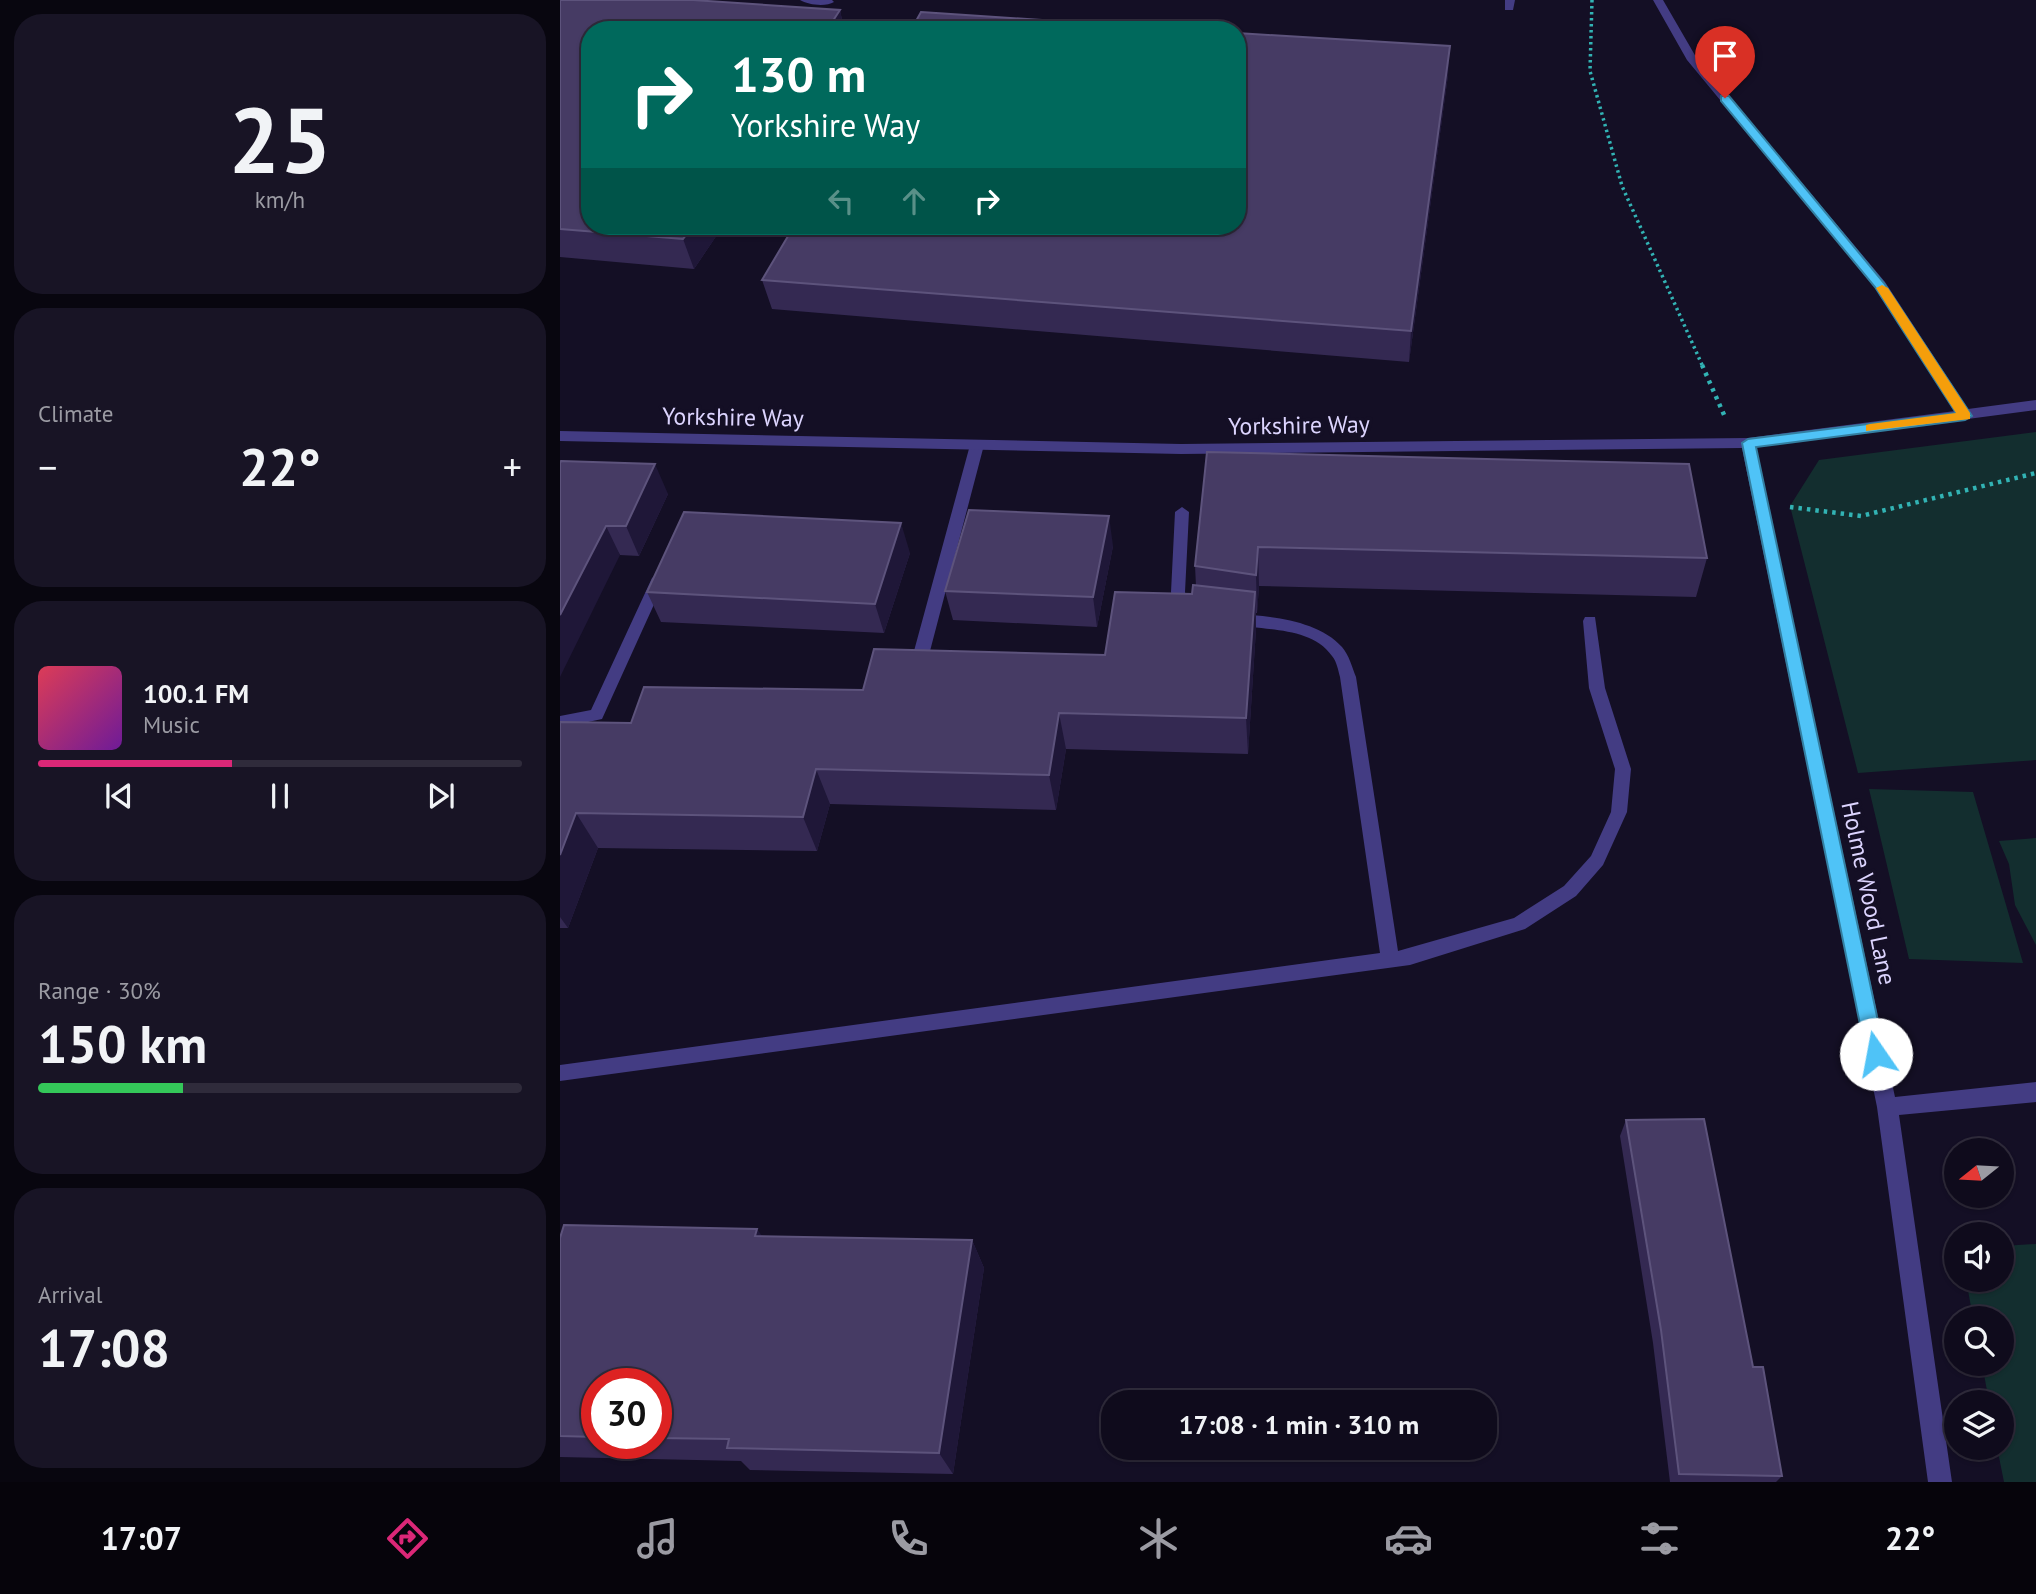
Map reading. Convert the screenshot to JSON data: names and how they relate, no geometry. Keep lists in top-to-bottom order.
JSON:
{
  "streets": {
    "street": ["Yorkshire Way", "Holme Wood Lane"]
  },
  "crossings": [
    ["Yorkshire Way", "Holme Wood Lane"]
  ],
  "north": "left",
  "page": {
    "tile": [
      ["25", "km/h"],
      "Climate",
      ["Range · 30%", "150 km"],
      ["Arrival", "17:08"]
    ],
    "turn": ["130 m", "Yorkshire Way"],
    "heat": ["−", "22°", "+"],
    "song": ["100.1 FM", "Music"],
    "limit": "30",
    "trip": "17:08 · 1 min · 310 m",
    "tabs": ["17:07", "22°"]
  }
}
